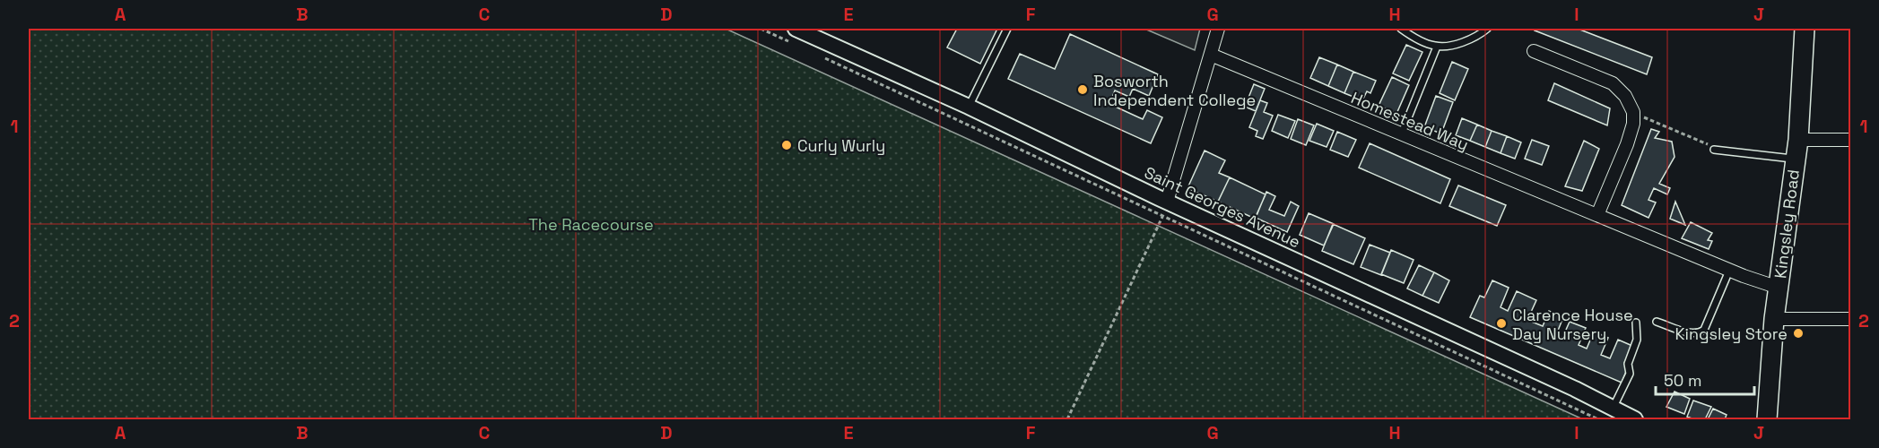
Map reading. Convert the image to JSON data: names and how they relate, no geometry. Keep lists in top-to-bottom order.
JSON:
{
  "streets": {
    "main road": ["Kingsley Road"],
    "street": ["Homestead Way", "Saint Georges Avenue"]
  },
  "crossings": [
    ["Homestead Way", "Kingsley Road"]
  ],
  "parks": ["The Racecourse"],
  "places": [
    "Bosworth Independent College",
    "Curly Wurly",
    "Clarence House Day Nursery",
    "Kingsley Store"
  ],
  "scale_bar": "50 m",
  "grid": {
    "columns": [
      "A",
      "B",
      "C",
      "D",
      "E",
      "F",
      "G",
      "H",
      "I",
      "J"
    ],
    "rows": ["1", "2"]
  }
}
